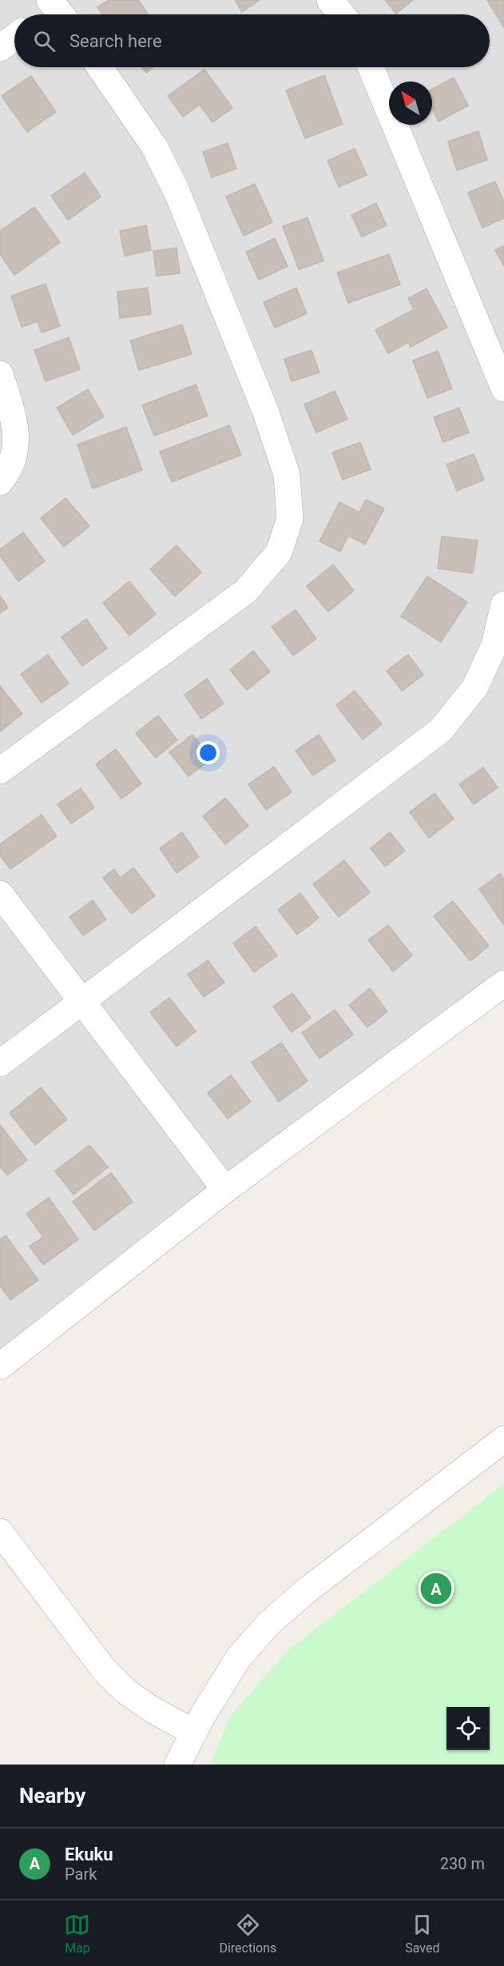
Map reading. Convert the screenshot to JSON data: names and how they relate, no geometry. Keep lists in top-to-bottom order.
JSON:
{
  "north": "top left",
  "page": {
    "search": "Search here",
    "pins": "A",
    "heading": "Nearby",
    "list": [
      {
        "mark": "A",
        "name": "Ekuku",
        "note": "Park",
        "value": "230 m"
      }
    ],
    "nav": ["Map", "Directions", "Saved"]
  }
}
